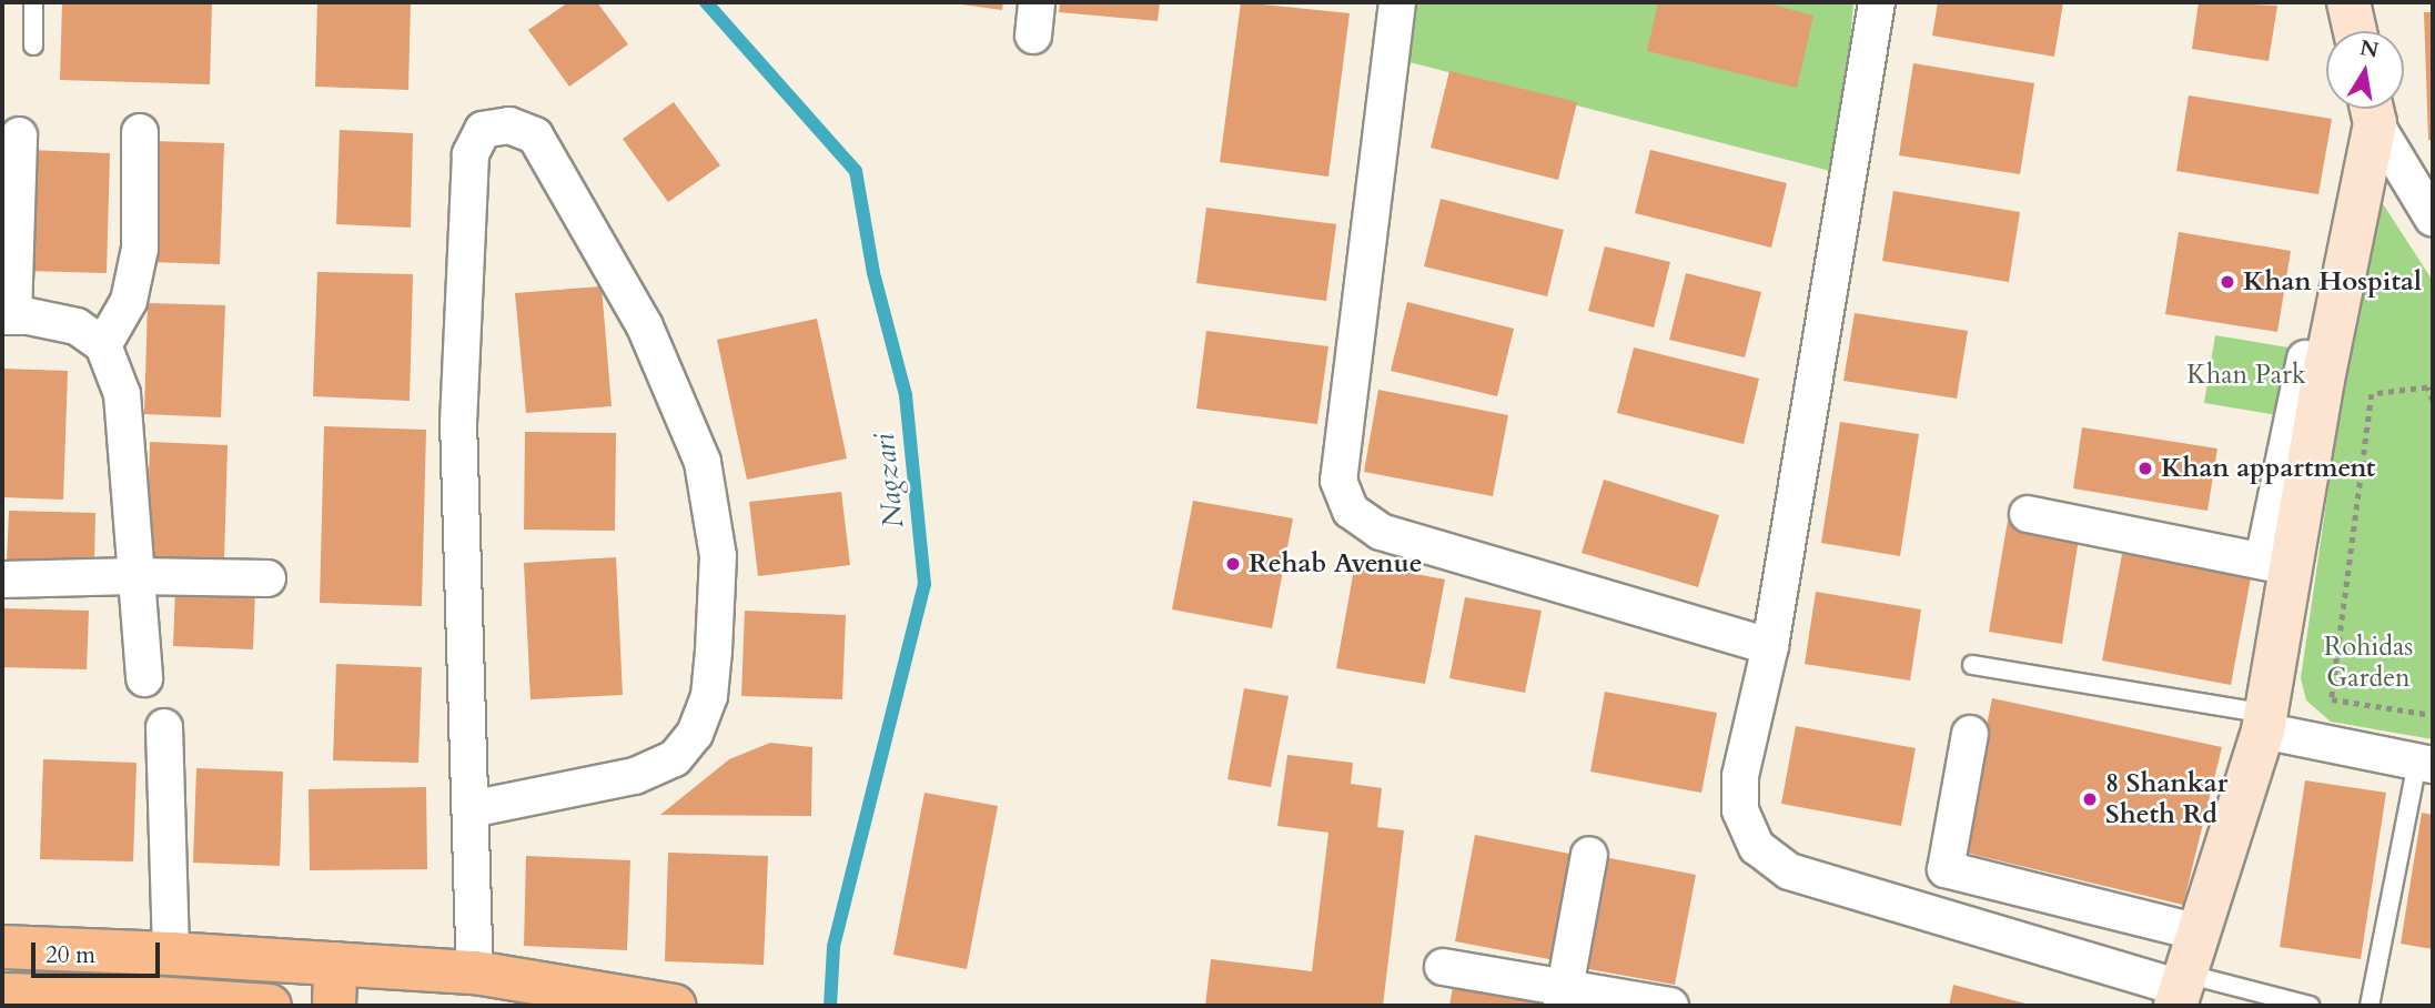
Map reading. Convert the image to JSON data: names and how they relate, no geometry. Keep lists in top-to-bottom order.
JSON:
{
  "water": ["Nagzari"],
  "parks": ["Khan Park", "Rohidas Garden"],
  "places": [
    "Khan Hospital",
    "Khan appartment",
    "Rehab Avenue",
    "8 Shankar Sheth Rd"
  ],
  "scale_bar": "20 m",
  "north": "top"
}
